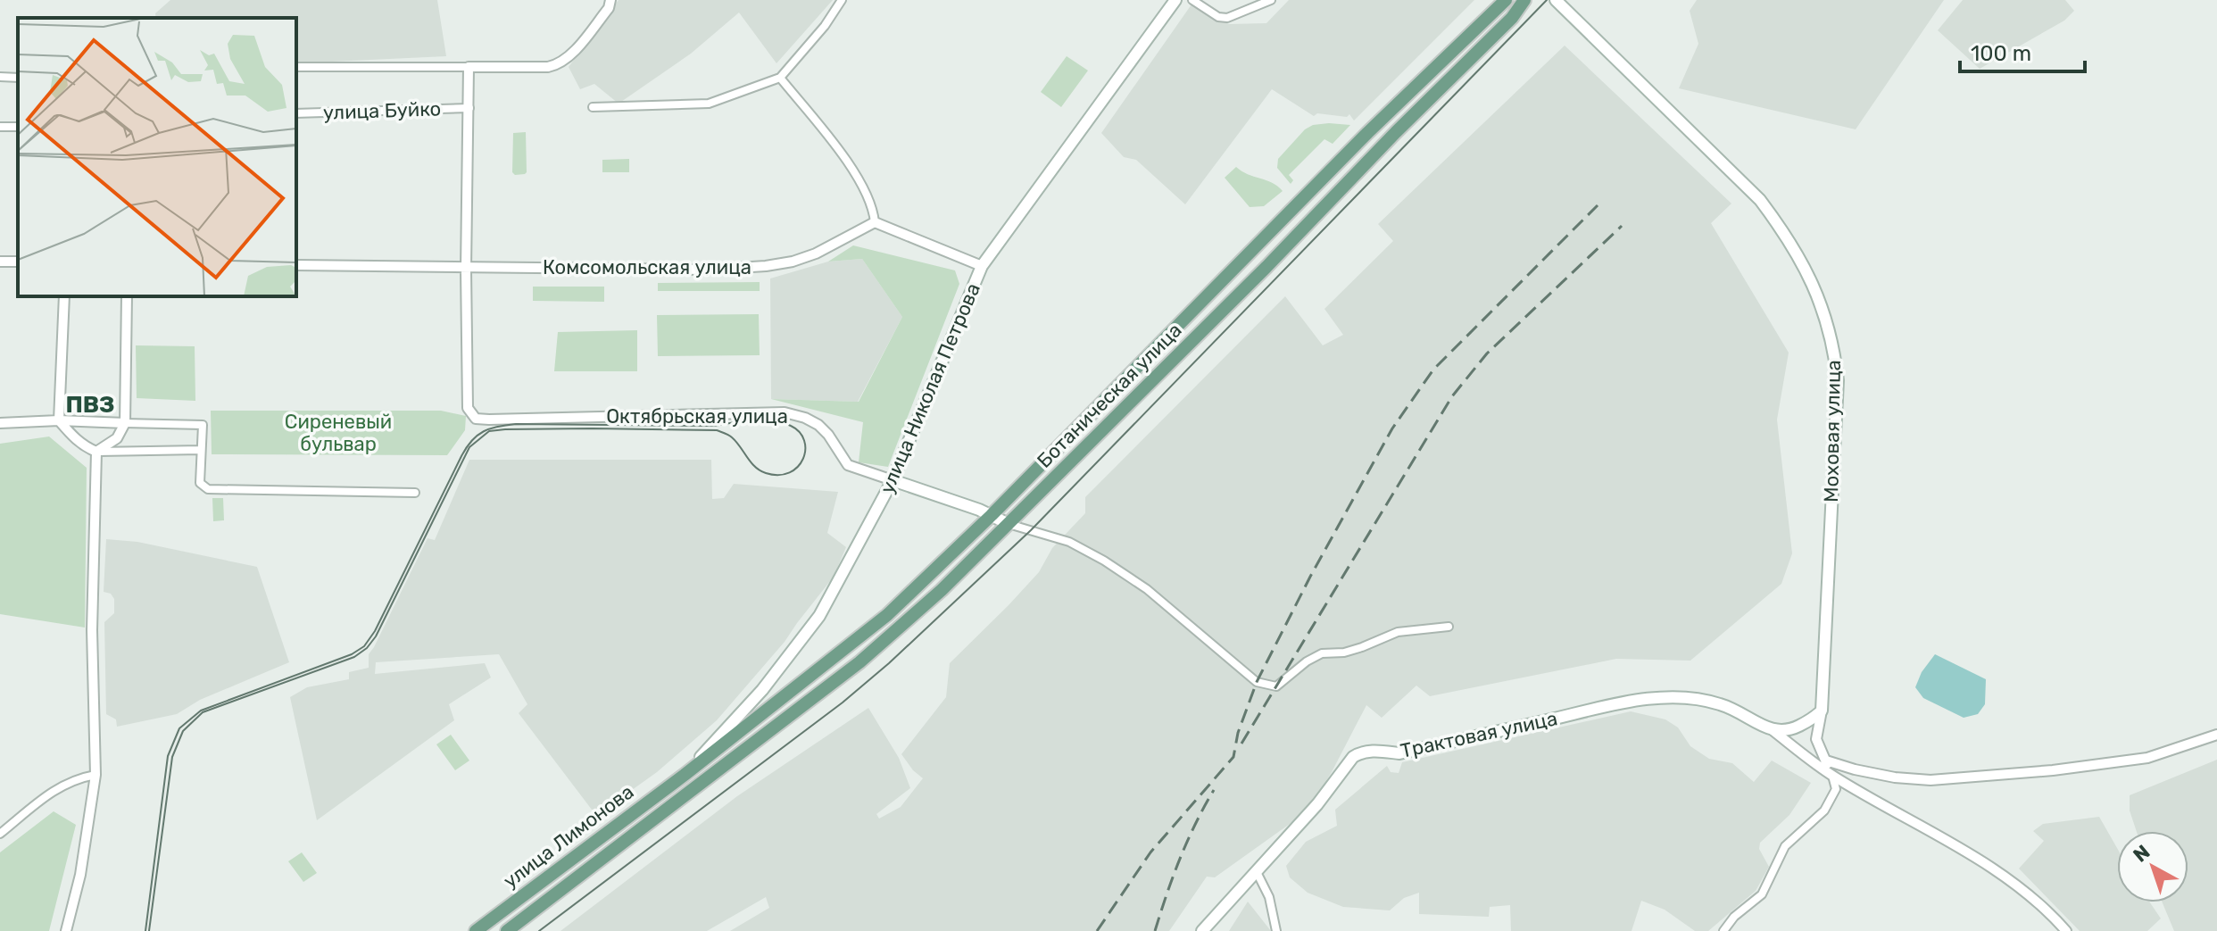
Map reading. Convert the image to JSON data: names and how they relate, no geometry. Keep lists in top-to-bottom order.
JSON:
{
  "streets": {
    "main road": [
      "улица Николая Петрова",
      "Ботаническая улица",
      "Моховая улица",
      "Трактовая улица",
      "улица Лимонова"
    ],
    "street": ["улица Буйко", "Комсомольская улица", "Октябрьская улица"]
  },
  "crossings": [
    ["Комсомольская улица", "Октябрьская улица"],
    ["улица Николая Петрова", "Ботаническая улица"],
    ["улица Николая Петрова", "Октябрьская улица"],
    ["улица Николая Петрова", "улица Лимонова"],
    ["Ботаническая улица", "улица Лимонова"]
  ],
  "districts": ["ПВЗ"],
  "parks": ["Сиреневый бульвар"],
  "scale_bar": "100 m",
  "north": "top left"
}
